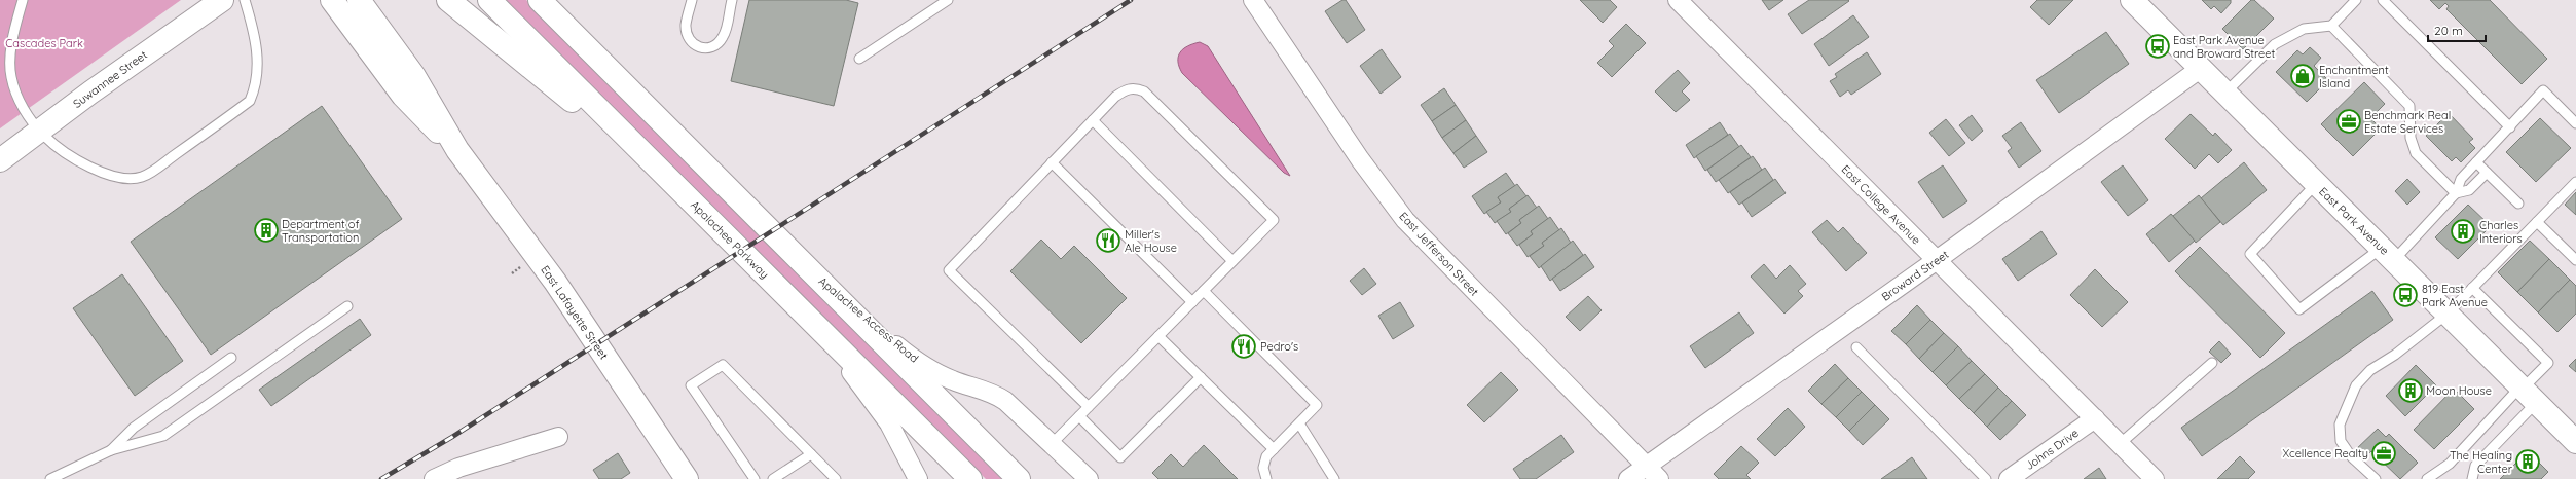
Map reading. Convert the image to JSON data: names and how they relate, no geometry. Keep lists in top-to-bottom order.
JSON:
{
  "streets": {
    "main road": [
      "Suwannee Street",
      "East Park Avenue",
      "Apalachee Parkway",
      "East Lafayette Street"
    ],
    "street": [
      "East College Avenue",
      "East Jefferson Street",
      "Broward Street",
      "Apalachee Access Road",
      "Johns Drive"
    ]
  },
  "crossings": [
    ["East College Avenue", "Broward Street"],
    ["East College Avenue", "Johns Drive"],
    ["East Park Avenue", "Broward Street"],
    ["East Jefferson Street", "Broward Street"]
  ],
  "parks": ["Cascades Park"],
  "places": {
    "bus stop": ["East Park Avenue and Broward Street", "819 East Park Avenue"],
    "shop": ["Enchantment Island"],
    "office": ["Benchmark Real Estate Services", "Xcellence Realty"],
    "building": [
      "Department of Transportation",
      "Charles Interiors",
      "Moon House",
      "The Healing Center"
    ],
    "restaurant": ["Miller's Ale House", "Pedro's"]
  },
  "scale_bar": "20 m"
}
